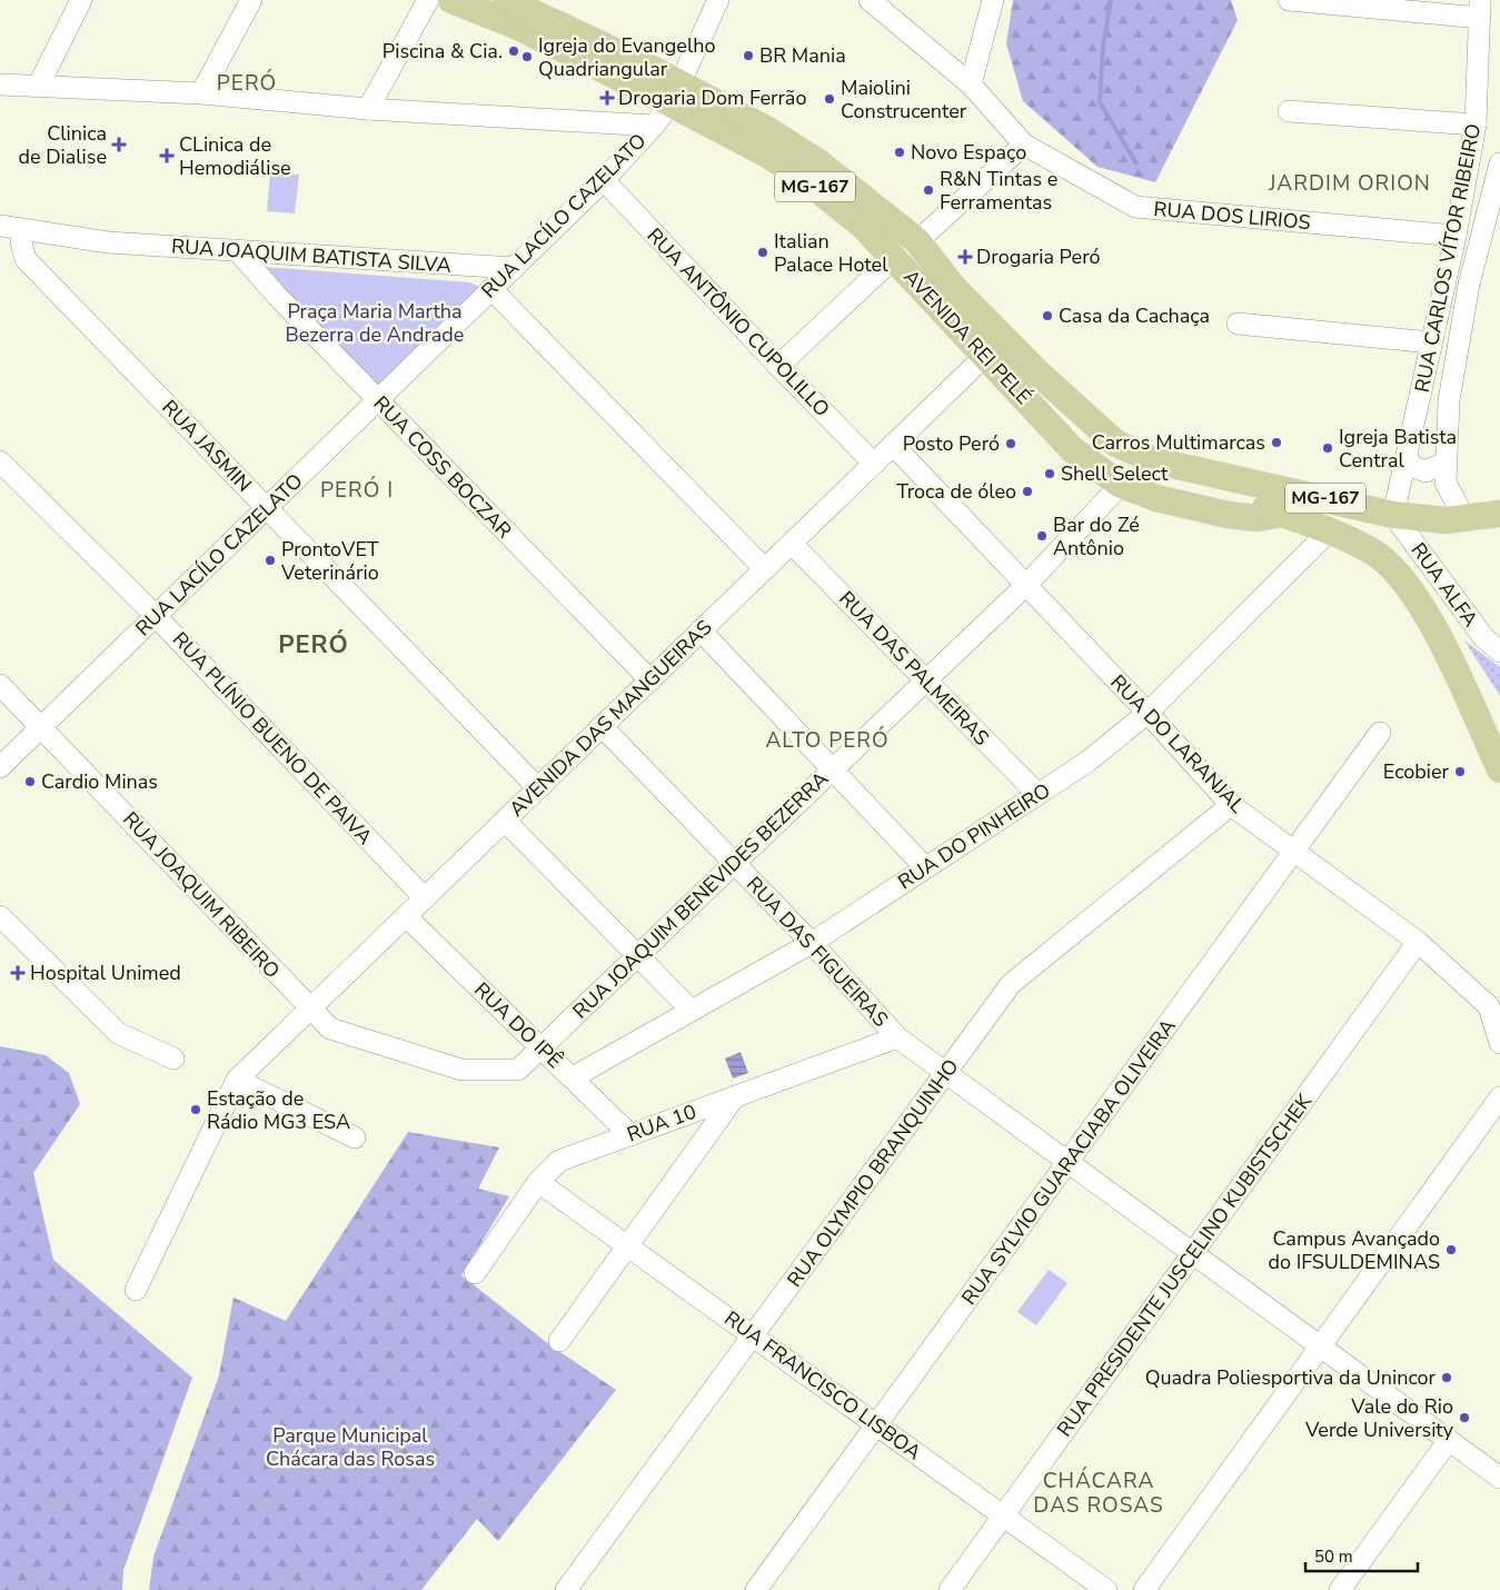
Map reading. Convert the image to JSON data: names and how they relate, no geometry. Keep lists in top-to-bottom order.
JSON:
{
  "streets": {
    "main road": ["MG-167", "AVENIDA REI PELÉ"],
    "street": [
      "RUA LACÍLO CAZELATO",
      "RUA DOS LIRIOS",
      "RUA JOAQUIM BATISTA SILVA",
      "RUA CARLOS VÍTOR RIBEIRO",
      "RUA ANTÔNIO CUPOLILLO",
      "RUA JASMIN",
      "RUA COSS BOCZAR",
      "RUA ALFA",
      "RUA DAS PALMEIRAS",
      "AVENIDA DAS MANGUEIRAS",
      "RUA PLÍNIO BUENO DE PAIVA",
      "RUA DO LARANJAL",
      "RUA DO PINHEIRO",
      "RUA JOAQUIM RIBEIRO",
      "RUA JOAQUIM BENEVIDES BEZERRA",
      "RUA DAS FIGUEIRAS",
      "RUA DO IPÊ",
      "RUA 10",
      "RUA SYLVIO GUARACIABA OLIVEIRA",
      "RUA OLYMPIO BRANQUINHO",
      "RUA PRESIDENTE JUSCELINO KUBISTSCHEK",
      "RUA FRANCISCO LISBOA"
    ]
  },
  "crossings": [
    ["MG-167", "RUA CARLOS VÍTOR RIBEIRO"],
    ["MG-167", "AVENIDA REI PELÉ"],
    ["MG-167", "RUA ALFA"],
    ["RUA LACÍLO CAZELATO", "RUA JOAQUIM BATISTA SILVA"],
    ["RUA LACÍLO CAZELATO", "RUA ANTÔNIO CUPOLILLO"],
    ["RUA LACÍLO CAZELATO", "AVENIDA REI PELÉ"],
    ["RUA LACÍLO CAZELATO", "RUA JASMIN"],
    ["RUA LACÍLO CAZELATO", "RUA COSS BOCZAR"],
    ["RUA LACÍLO CAZELATO", "RUA PLÍNIO BUENO DE PAIVA"],
    ["RUA LACÍLO CAZELATO", "RUA JOAQUIM RIBEIRO"],
    ["RUA DOS LIRIOS", "RUA CARLOS VÍTOR RIBEIRO"],
    ["RUA JOAQUIM BATISTA SILVA", "RUA JASMIN"],
    ["RUA JOAQUIM BATISTA SILVA", "RUA COSS BOCZAR"],
    ["RUA CARLOS VÍTOR RIBEIRO", "RUA ALFA"],
    ["RUA ANTÔNIO CUPOLILLO", "AVENIDA DAS MANGUEIRAS"],
    ["AVENIDA REI PELÉ", "AVENIDA DAS MANGUEIRAS"],
    ["AVENIDA REI PELÉ", "RUA JOAQUIM BENEVIDES BEZERRA"],
    ["RUA JASMIN", "AVENIDA DAS MANGUEIRAS"],
    ["RUA COSS BOCZAR", "AVENIDA DAS MANGUEIRAS"],
    ["RUA DAS PALMEIRAS", "AVENIDA DAS MANGUEIRAS"],
    ["RUA DAS PALMEIRAS", "RUA DO PINHEIRO"],
    ["RUA DAS PALMEIRAS", "RUA JOAQUIM BENEVIDES BEZERRA"],
    ["AVENIDA DAS MANGUEIRAS", "RUA PLÍNIO BUENO DE PAIVA"],
    ["AVENIDA DAS MANGUEIRAS", "RUA DO LARANJAL"],
    ["AVENIDA DAS MANGUEIRAS", "RUA JOAQUIM RIBEIRO"],
    ["AVENIDA DAS MANGUEIRAS", "RUA DAS FIGUEIRAS"],
    ["AVENIDA DAS MANGUEIRAS", "RUA DO IPÊ"],
    ["RUA DO LARANJAL", "RUA DO PINHEIRO"],
    ["RUA DO LARANJAL", "RUA JOAQUIM BENEVIDES BEZERRA"],
    ["RUA DO LARANJAL", "RUA SYLVIO GUARACIABA OLIVEIRA"],
    ["RUA DO LARANJAL", "RUA OLYMPIO BRANQUINHO"],
    ["RUA DO LARANJAL", "RUA PRESIDENTE JUSCELINO KUBISTSCHEK"],
    ["RUA DO PINHEIRO", "RUA DAS FIGUEIRAS"],
    ["RUA DO PINHEIRO", "RUA DO IPÊ"],
    ["RUA JOAQUIM RIBEIRO", "RUA JOAQUIM BENEVIDES BEZERRA"],
    ["RUA JOAQUIM RIBEIRO", "RUA DO IPÊ"],
    ["RUA JOAQUIM BENEVIDES BEZERRA", "RUA DAS FIGUEIRAS"],
    ["RUA JOAQUIM BENEVIDES BEZERRA", "RUA DO IPÊ"],
    ["RUA DAS FIGUEIRAS", "RUA 10"],
    ["RUA DAS FIGUEIRAS", "RUA SYLVIO GUARACIABA OLIVEIRA"],
    ["RUA DAS FIGUEIRAS", "RUA OLYMPIO BRANQUINHO"],
    ["RUA DAS FIGUEIRAS", "RUA PRESIDENTE JUSCELINO KUBISTSCHEK"],
    ["RUA DO IPÊ", "RUA 10"],
    ["RUA 10", "RUA FRANCISCO LISBOA"],
    ["RUA SYLVIO GUARACIABA OLIVEIRA", "RUA FRANCISCO LISBOA"],
    ["RUA OLYMPIO BRANQUINHO", "RUA FRANCISCO LISBOA"],
    ["RUA PRESIDENTE JUSCELINO KUBISTSCHEK", "RUA FRANCISCO LISBOA"]
  ],
  "districts": [
    "PERÓ",
    "JARDIM ORION",
    "PERÓ I",
    "PERÓ",
    "ALTO PERÓ",
    "CHÁCARA DAS ROSAS"
  ],
  "parks": ["Praça Maria Martha Bezerra de Andrade", "Parque Municipal Chácara das Rosas"],
  "places": {
    "other": [
      "Piscina & Cia.",
      "BR Mania",
      "Igreja do Evangelho Quadriangular",
      "Maiolini Construcenter",
      "Novo Espaço",
      "R&N Tintas e Ferramentas",
      "Italian Palace Hotel",
      "Casa da Cachaça",
      "Carros Multimarcas",
      "Posto Peró",
      "Igreja Batista Central",
      "Shell Select",
      "Troca de óleo",
      "Bar do Zé Antônio",
      "ProntoVET Veterinário",
      "Ecobier",
      "Cardio Minas",
      "Estação de Rádio MG3 ESA",
      "Campus Avançado do IFSULDEMINAS",
      "Quadra Poliesportiva da Unincor",
      "Vale do Rio Verde University"
    ],
    "health": [
      "Drogaria Dom Ferrão",
      "Clinica de Dialise",
      "CLinica de Hemodiálise",
      "Drogaria Peró",
      "Hospital Unimed"
    ]
  },
  "scale_bar": "50 m"
}
